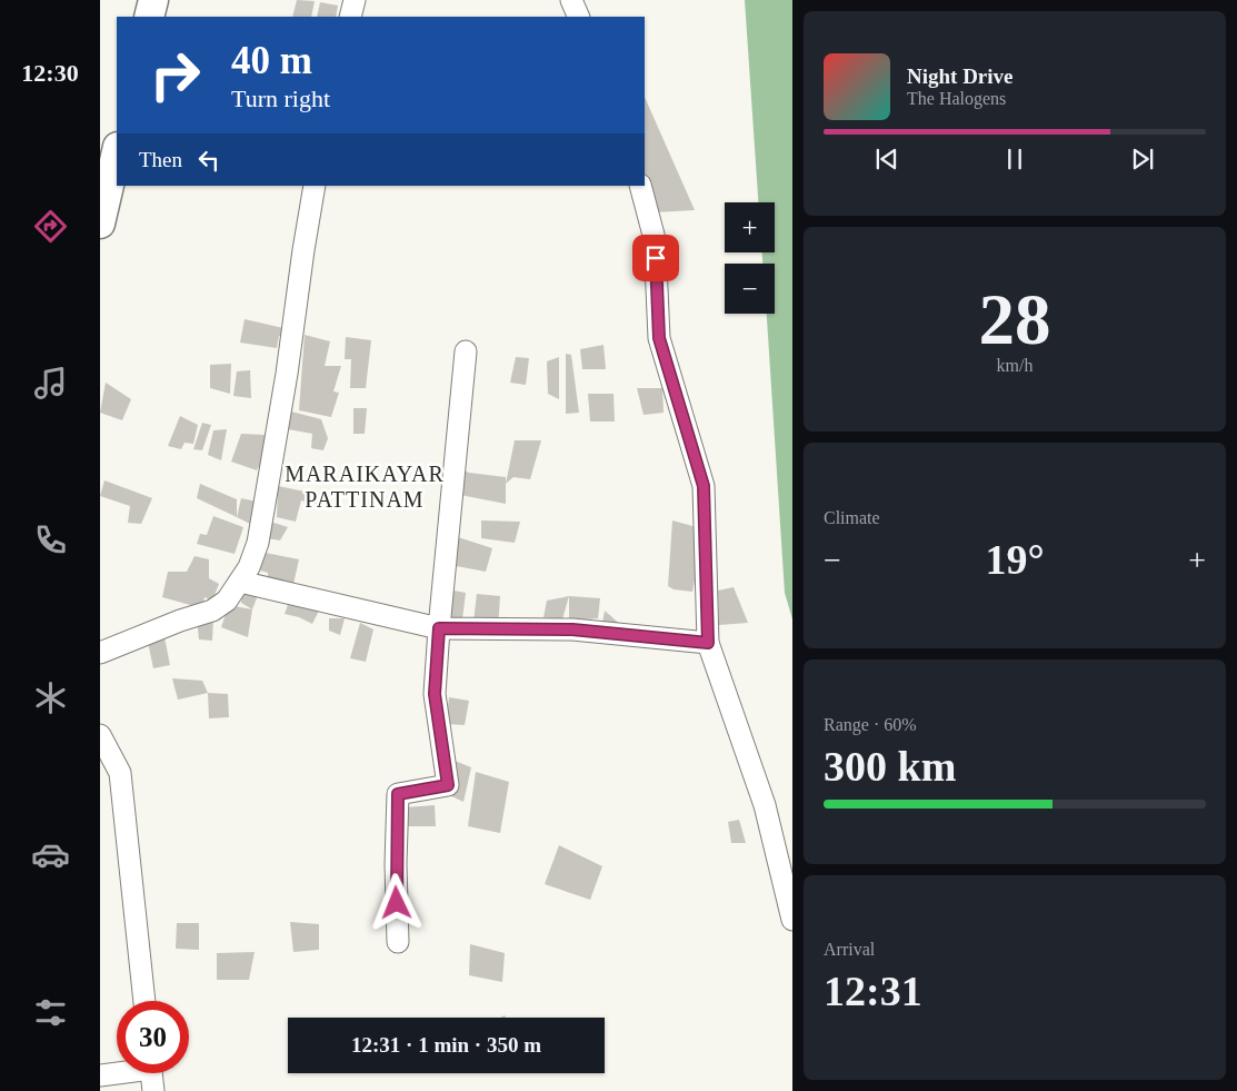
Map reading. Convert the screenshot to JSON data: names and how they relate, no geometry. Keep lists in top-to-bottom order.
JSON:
{
  "districts": ["MARAIKAYAR PATTINAM"],
  "page": {
    "tabs": "12:30",
    "turn": ["40 m", "Turn right"],
    "song": ["Night Drive", "The Halogens"],
    "then": "Then",
    "map_buttons": ["+", "−"],
    "tile": [
      ["28", "km/h"],
      "Climate",
      ["Range · 60%", "300 km"],
      ["Arrival", "12:31"]
    ],
    "heat": ["−", "19°", "+"],
    "limit": "30",
    "trip": "12:31 · 1 min · 350 m"
  }
}
